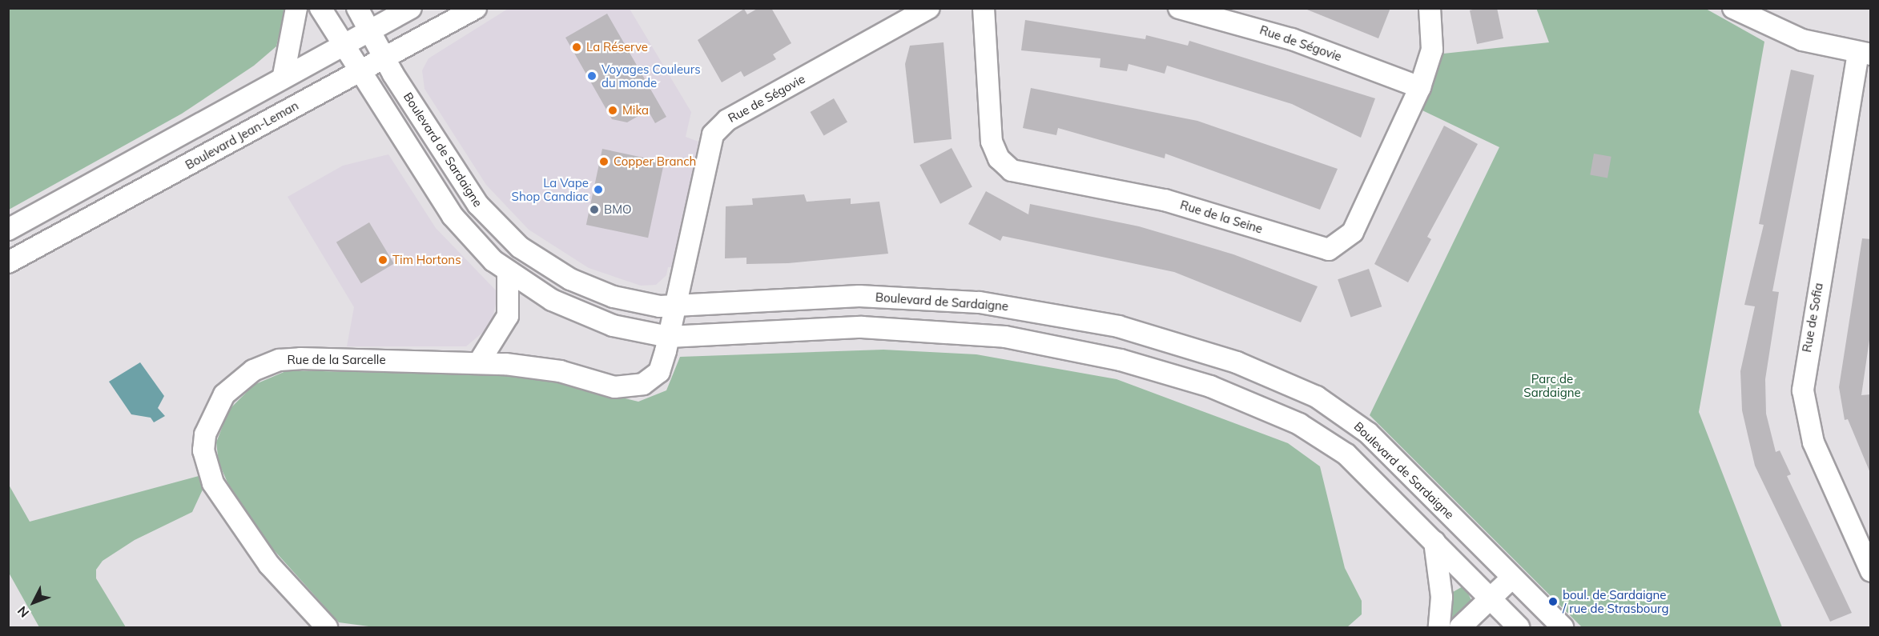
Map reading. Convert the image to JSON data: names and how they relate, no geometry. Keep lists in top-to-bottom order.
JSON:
{
  "streets": {
    "street": [
      "Rue de Ségovie",
      "Boulevard Jean-Leman",
      "Boulevard de Sardaigne",
      "Rue de la Seine",
      "Rue de Sofia",
      "Rue de la Sarcelle"
    ]
  },
  "crossings": [
    ["Rue de Ségovie", "Boulevard de Sardaigne"],
    ["Rue de Ségovie", "Rue de la Seine"],
    ["Rue de Ségovie", "Rue de la Sarcelle"],
    ["Boulevard Jean-Leman", "Boulevard de Sardaigne"]
  ],
  "parks": ["Parc de Sardaigne"],
  "places": [
    "La Réserve",
    "Voyages Couleurs du monde",
    "Mika",
    "Copper Branch",
    "La Vape Shop Candiac",
    "BMO",
    "Tim Hortons",
    "boul. de Sardaigne / rue de Strasbourg"
  ],
  "north": "bottom left"
}
